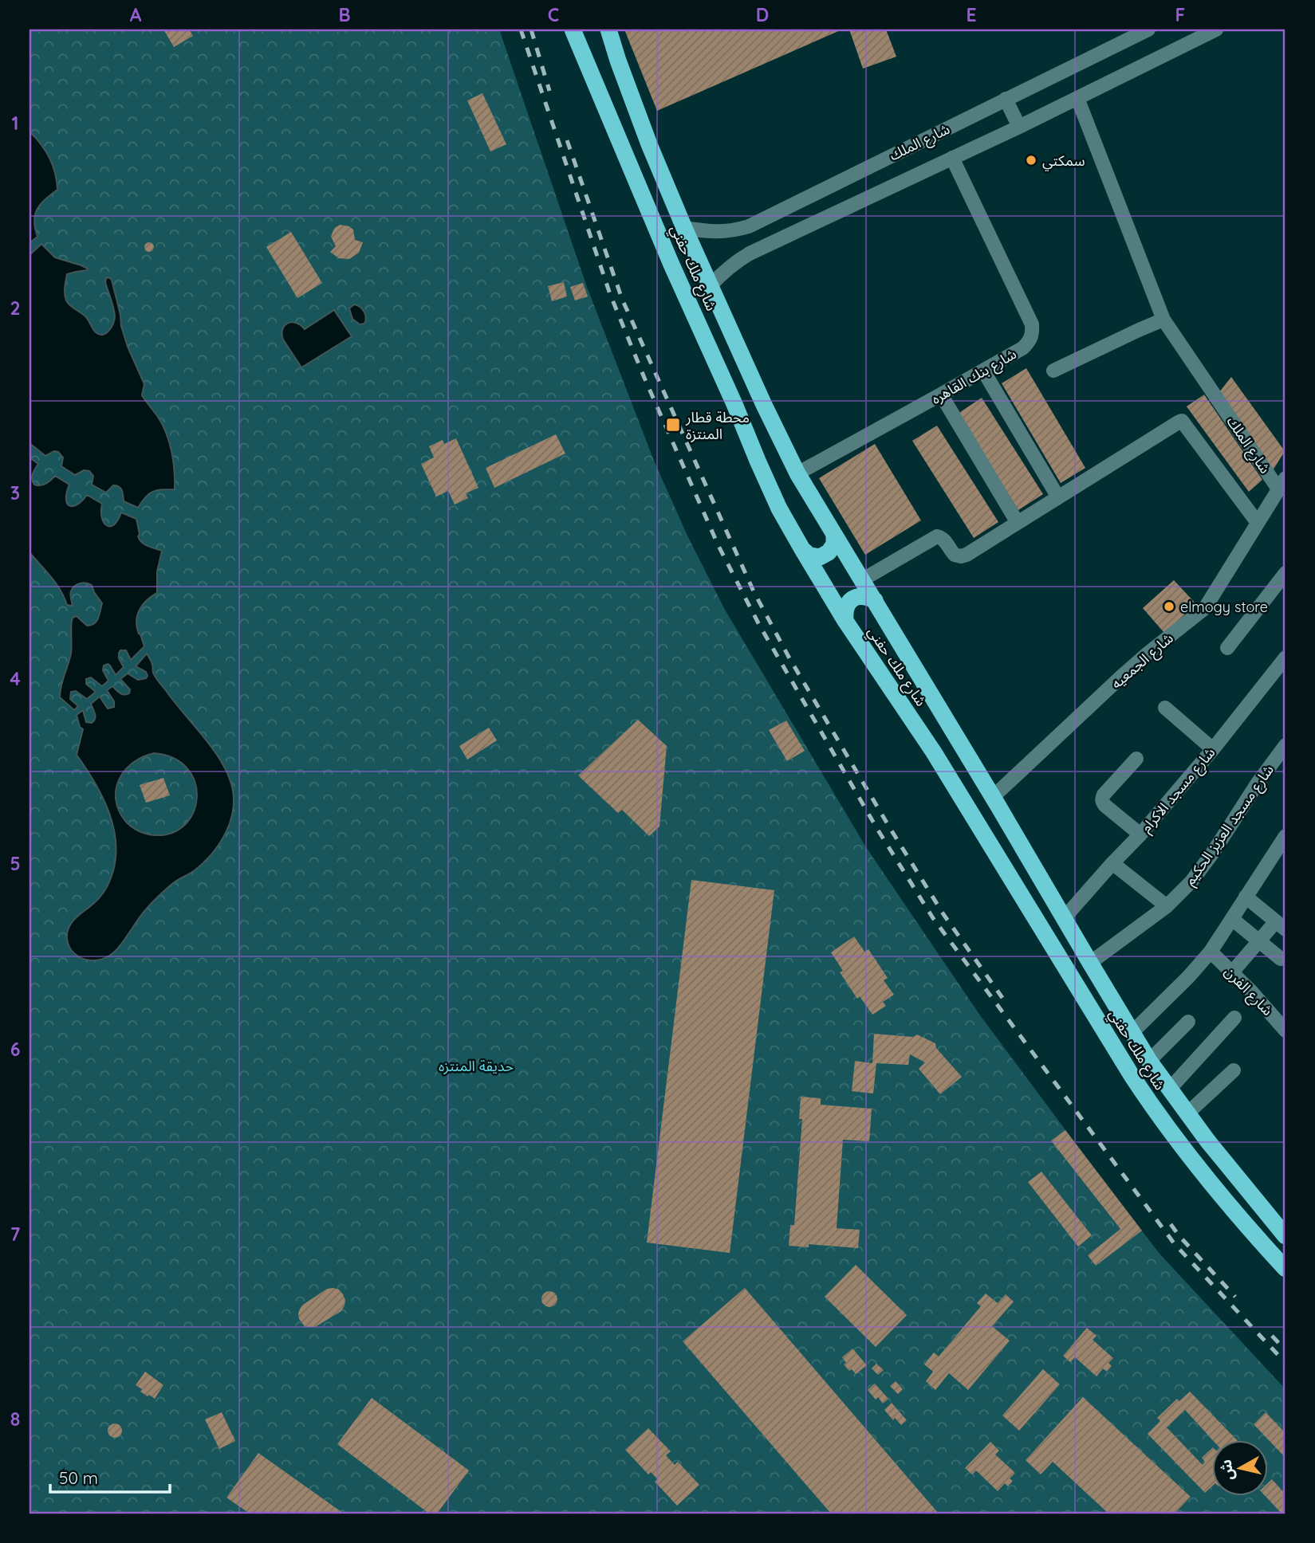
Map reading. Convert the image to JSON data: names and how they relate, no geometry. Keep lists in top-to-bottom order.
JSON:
{
  "streets": {
    "highway": ["شارع ملك حفني"],
    "street": [
      "شارع الملك",
      "شارع بنك القاهره",
      "شارع الجمعيه",
      "شارع مسجد الاكرام",
      "شارع مسجد العزيز الحكيم",
      "شارع الفرن"
    ]
  },
  "crossings": [
    ["شارع الملك", "شارع ملك حفني"],
    ["شارع الملك", "شارع بنك القاهره"],
    ["شارع الملك", "شارع الجمعيه"],
    ["شارع ملك حفني", "شارع بنك القاهره"],
    ["شارع ملك حفني", "شارع الجمعيه"],
    ["شارع ملك حفني", "شارع مسجد الاكرام"],
    ["شارع ملك حفني", "شارع مسجد العزيز الحكيم"]
  ],
  "parks": ["حديقة المنتزه"],
  "places": {
    "other": ["سمكتي", "elmogy store"],
    "transit": ["محطة قطار المنتزة"]
  },
  "scale_bar": "50 m",
  "north": "left",
  "grid": {
    "columns": [
      "A",
      "B",
      "C",
      "D",
      "E",
      "F"
    ],
    "rows": [
      "1",
      "2",
      "3",
      "4",
      "5",
      "6",
      "7",
      "8"
    ]
  }
}
